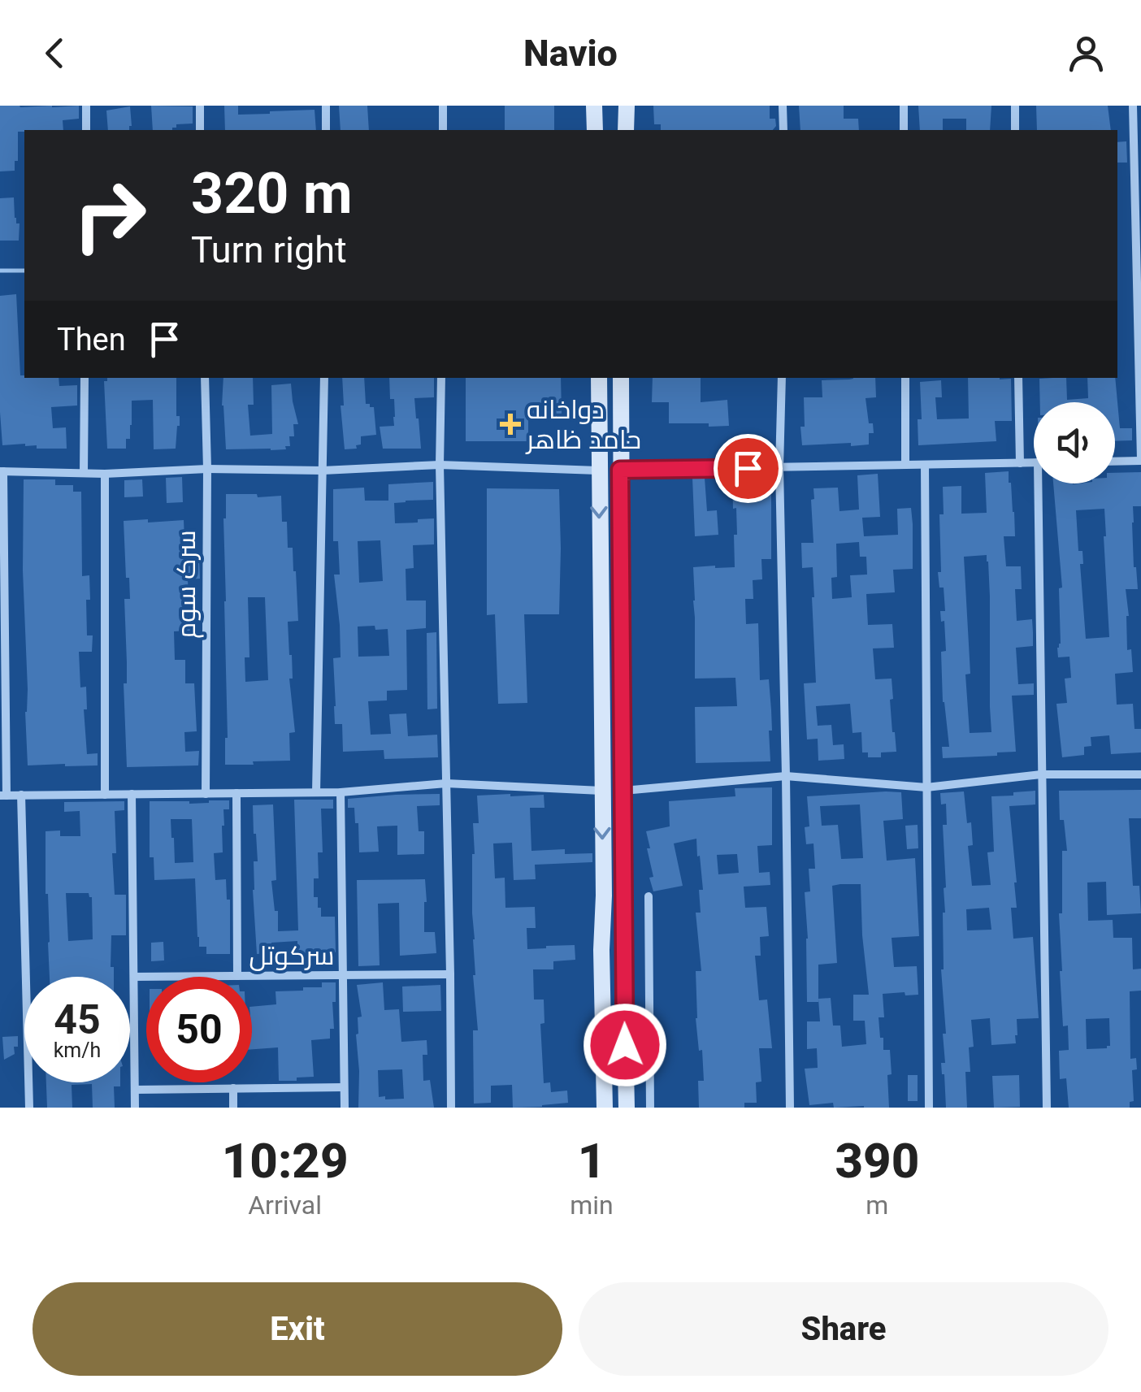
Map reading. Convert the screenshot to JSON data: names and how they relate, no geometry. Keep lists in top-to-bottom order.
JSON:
{
  "streets": {
    "street": ["سرک سوم", "سرکوتل"]
  },
  "places": {
    "health": ["دواخانه حامد ظاهر"]
  },
  "page": {
    "header": "Navio",
    "turn": ["320 m", "Turn right"],
    "then": "Then",
    "speed": "45 km/h",
    "limit": "50",
    "eta": [
      "10:29",
      "Arrival",
      "1",
      "min",
      "390",
      "m"
    ],
    "buttons": ["Exit", "Share"]
  }
}
